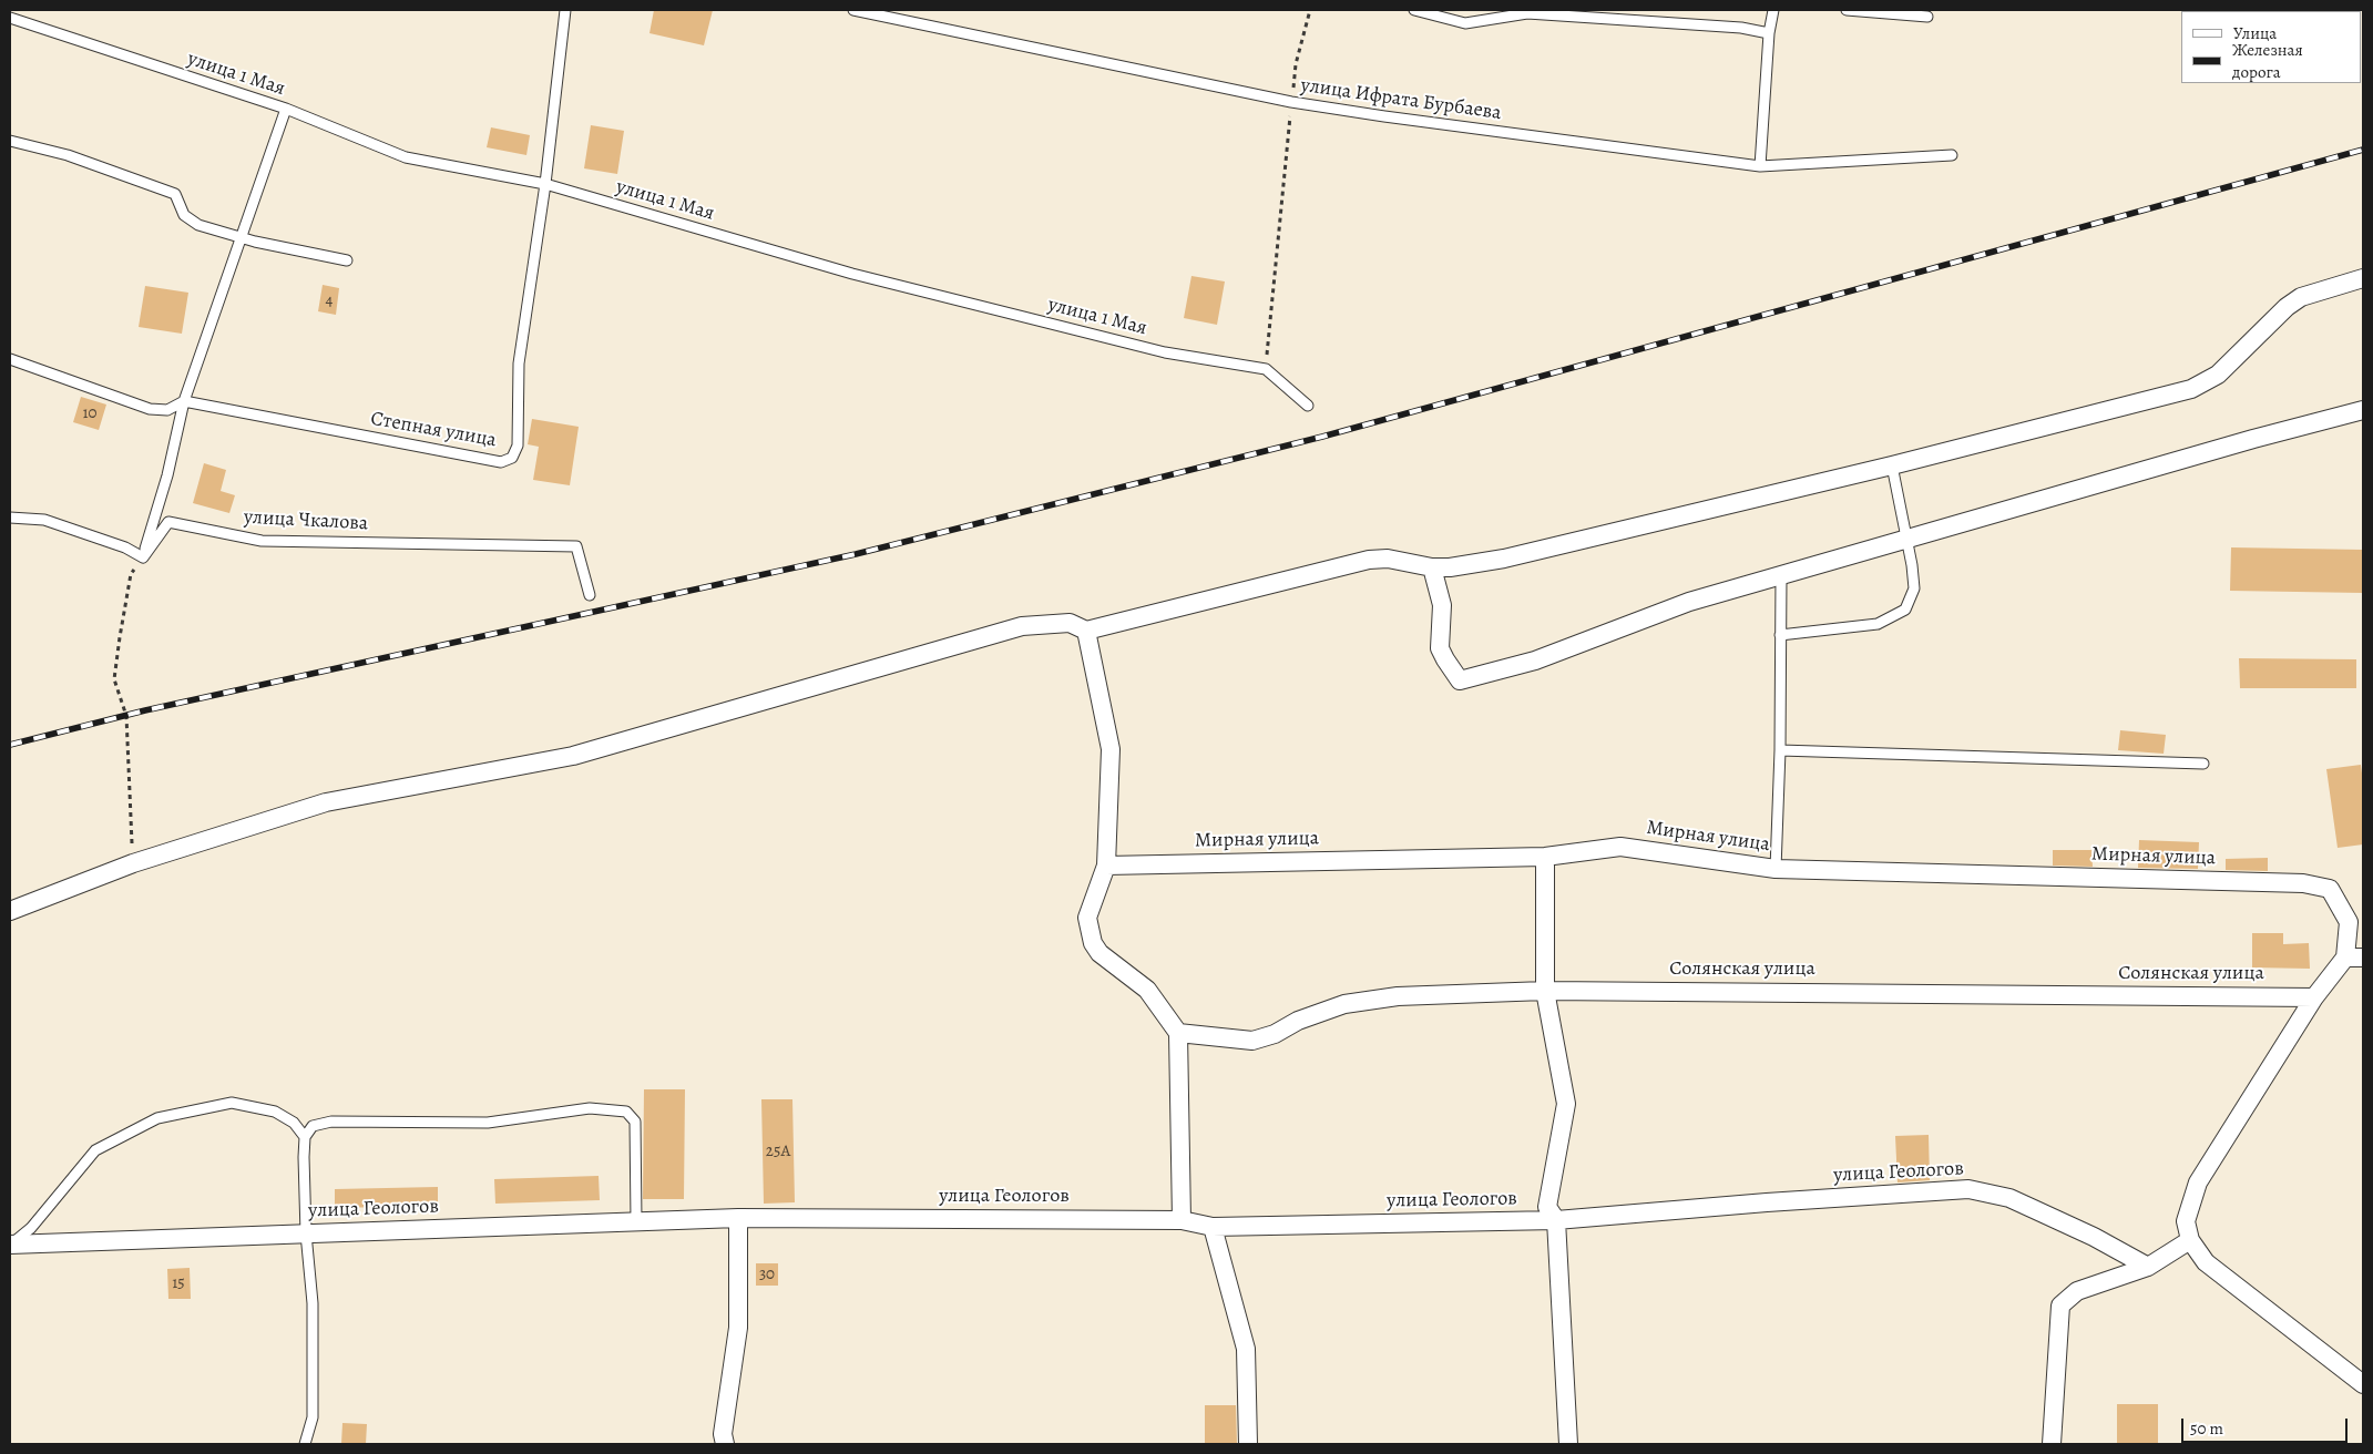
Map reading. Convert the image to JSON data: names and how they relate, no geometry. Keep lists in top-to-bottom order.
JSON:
{
  "streets": {
    "street": ["Мирная улица", "Солянская улица", "улица Геологов"],
    "lane": [
      "улица 1 Мая",
      "улица Ифрата Бурбаева",
      "Степная улица",
      "улица Чкалова"
    ]
  },
  "crossings": [
    ["улица 1 Мая", "Степная улица"]
  ],
  "house_numbers": [
    "4",
    "10",
    "25А",
    "30",
    "15"
  ],
  "legend": ["Улица", "Железная дорога"],
  "scale_bar": "50 m"
}
